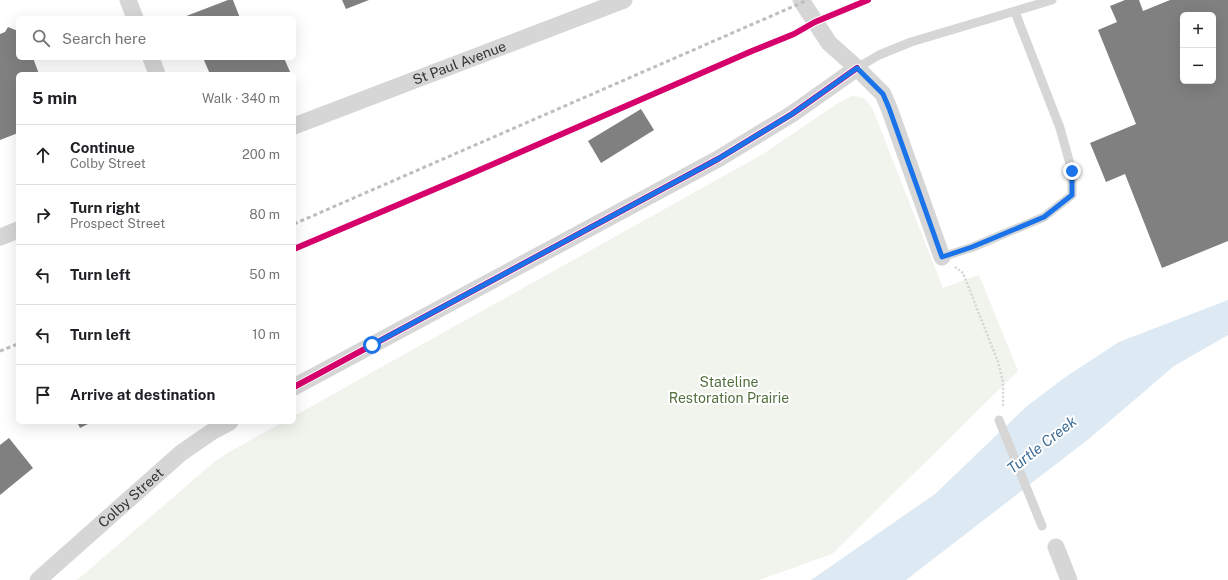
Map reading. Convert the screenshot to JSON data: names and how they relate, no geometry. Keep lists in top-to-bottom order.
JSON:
{
  "streets": {
    "street": ["St Paul Avenue", "Colby Street"]
  },
  "water": ["Turtle Creek"],
  "parks": ["Stateline Restoration Prairie"],
  "page": {
    "map_buttons": ["+", "−"],
    "search": "Search here",
    "heading": ["5 min", "Walk · 340 m"],
    "list": [
      ["Continue", "Colby Street", "200 m"],
      ["Turn right", "Prospect Street", "80 m"],
      ["Turn left", "50 m"],
      ["Turn left", "10 m"],
      "Arrive at destination"
    ]
  }
}
